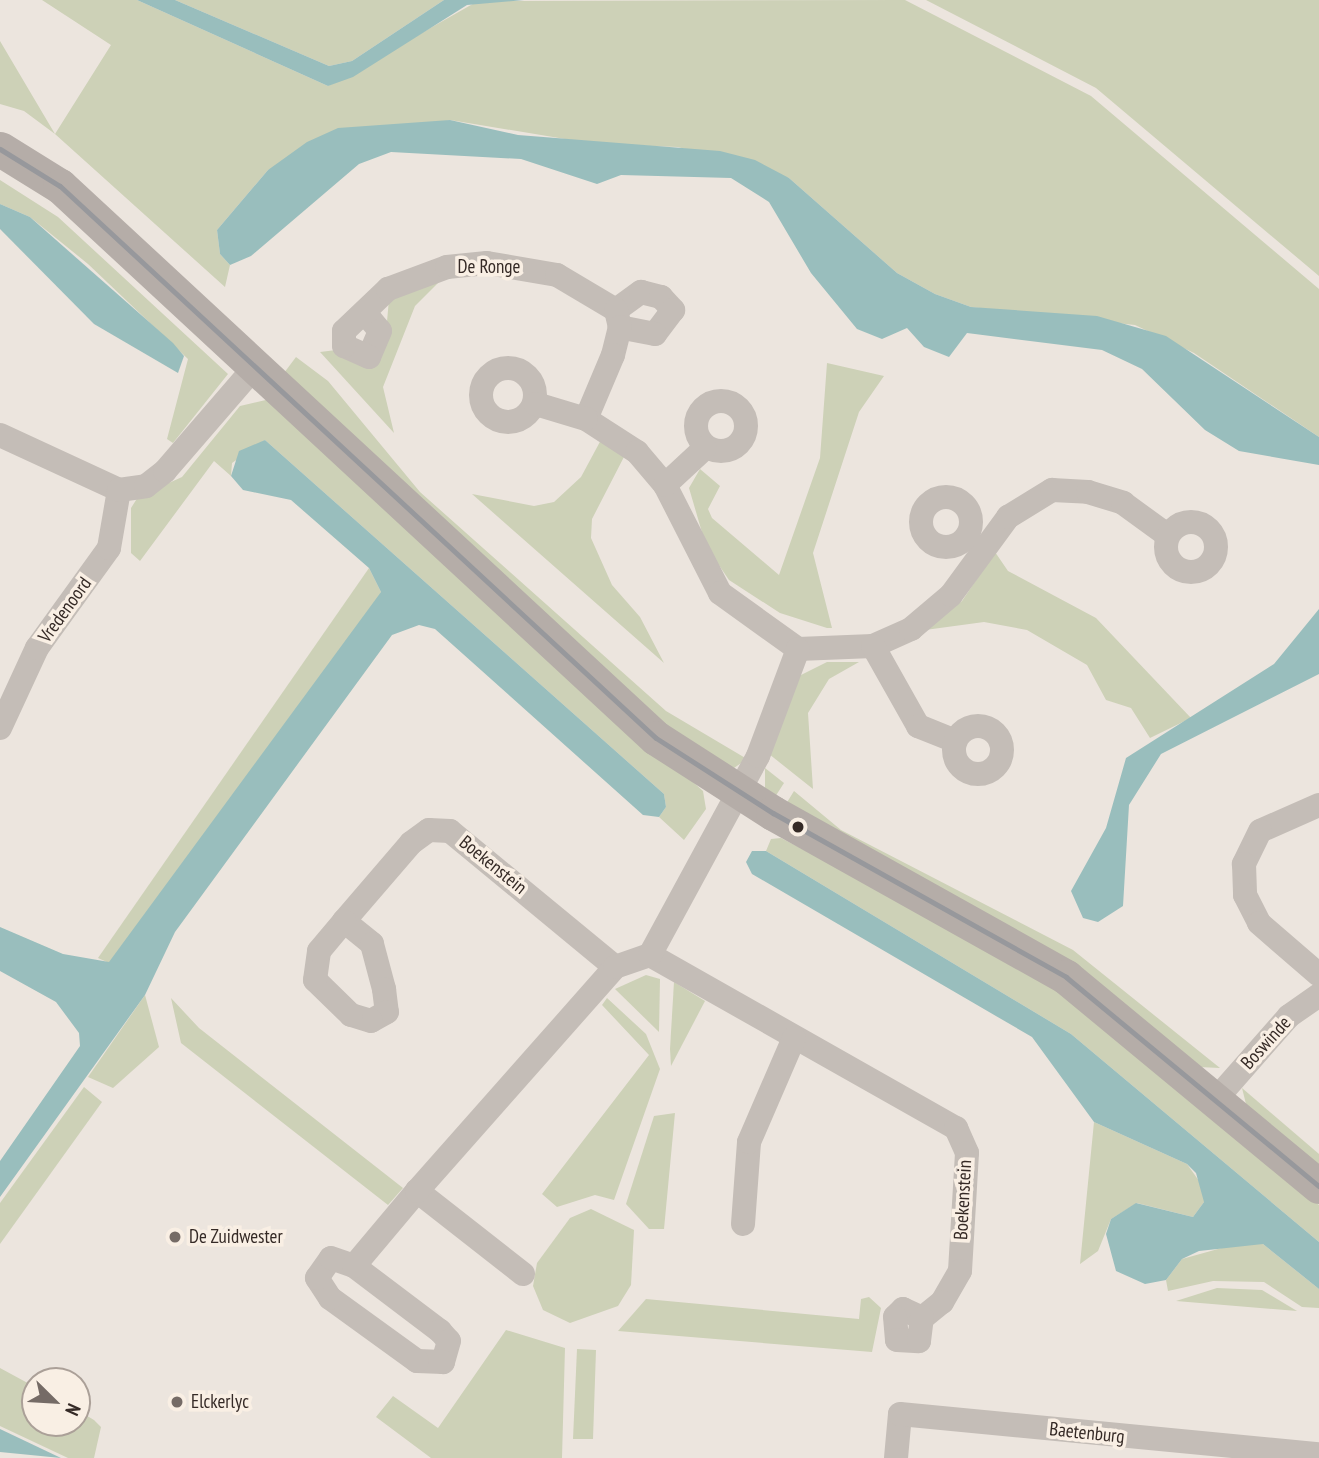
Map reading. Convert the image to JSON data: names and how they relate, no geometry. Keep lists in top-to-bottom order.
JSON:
{
  "streets": {
    "street": [
      "De Ronge",
      "Vredenoord",
      "Boekenstein",
      "Boswinde",
      "Baetenburg"
    ]
  },
  "places": ["De Zuidwester", "Elckerlyc"],
  "north": "bottom right"
}
